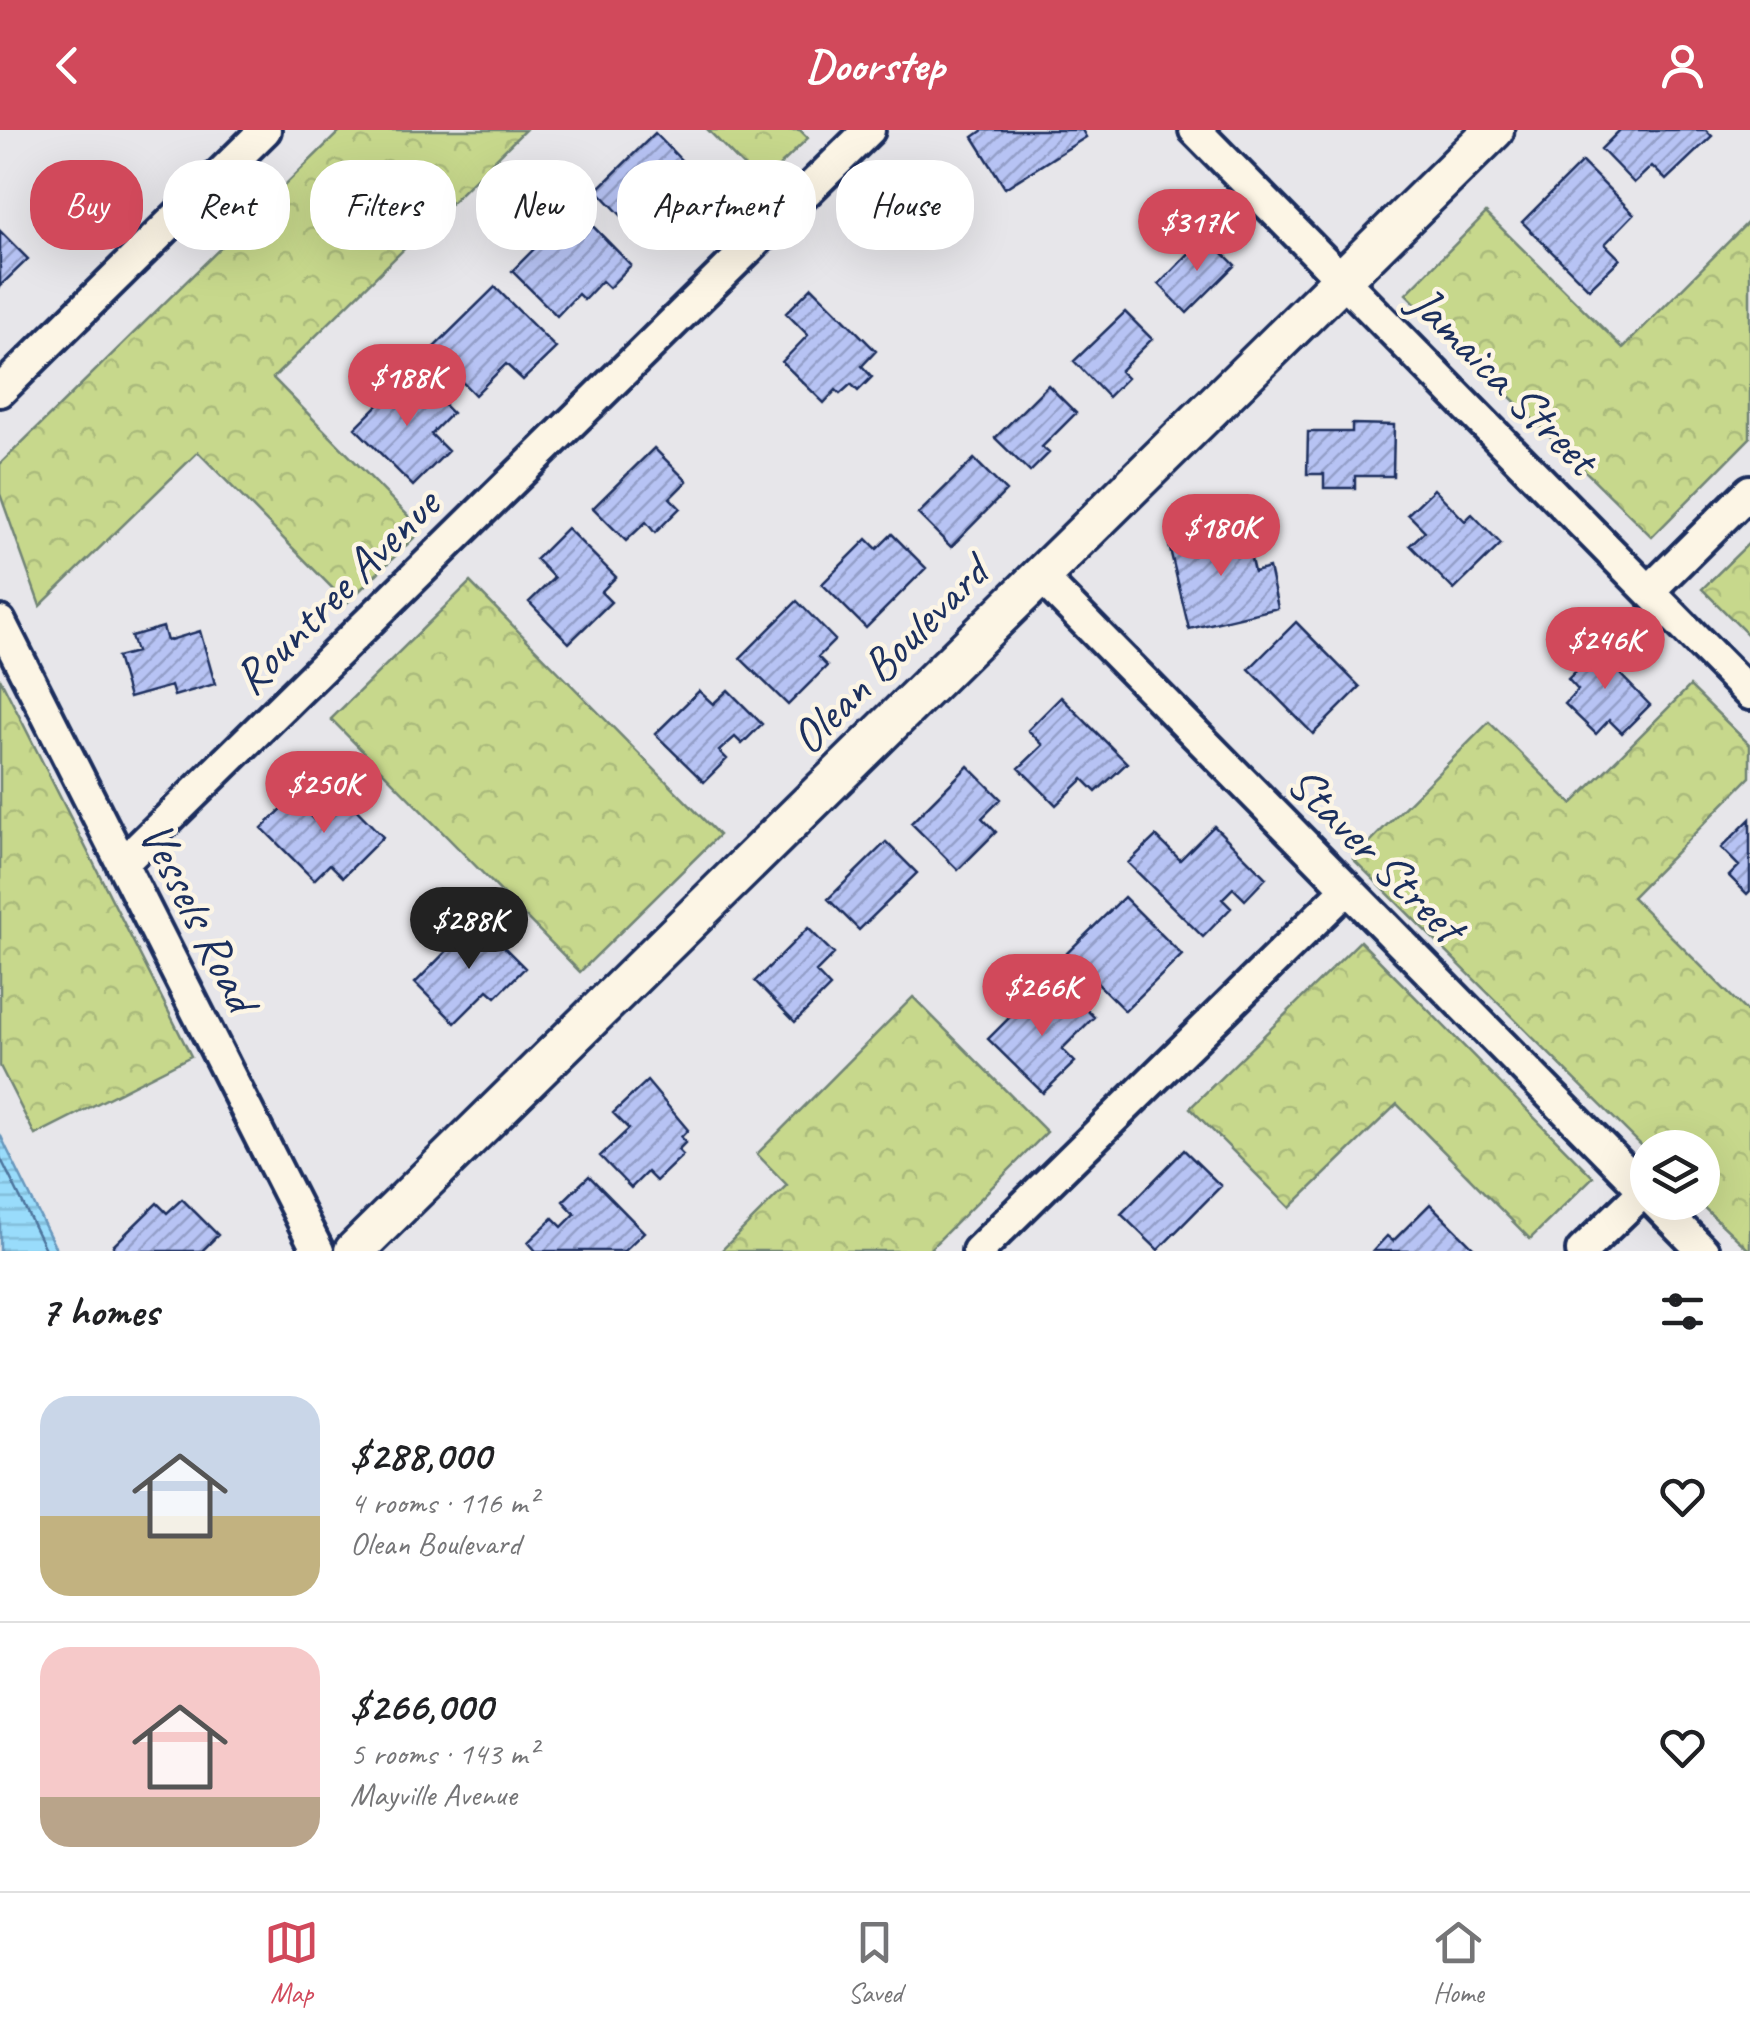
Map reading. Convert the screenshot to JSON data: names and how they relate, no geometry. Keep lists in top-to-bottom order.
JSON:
{
  "streets": {
    "street": [
      "Jamaica Street",
      "Rountree Avenue",
      "Olean Boulevard",
      "Staver Street",
      "Vessels Road"
    ]
  },
  "crossings": [
    ["Jamaica Street", "Olean Boulevard"],
    ["Rountree Avenue", "Vessels Road"],
    ["Olean Boulevard", "Staver Street"]
  ],
  "page": {
    "header": "Doorstep",
    "chip": [
      "Buy",
      "Rent",
      "Filters",
      "New",
      "Apartment",
      "House"
    ],
    "price": [
      "$317K",
      "$188K",
      "$180K",
      "$246K",
      "$250K",
      "$288K",
      "$266K"
    ],
    "heading": "7 homes",
    "list": [
      {
        "name": "$288,000",
        "note": "4 rooms · 116 m² · Olean Boulevard"
      },
      {
        "name": "$266,000",
        "note": "5 rooms · 143 m² · Mayville Avenue"
      }
    ],
    "tabs": ["Map", "Saved", "Home"]
  }
}
